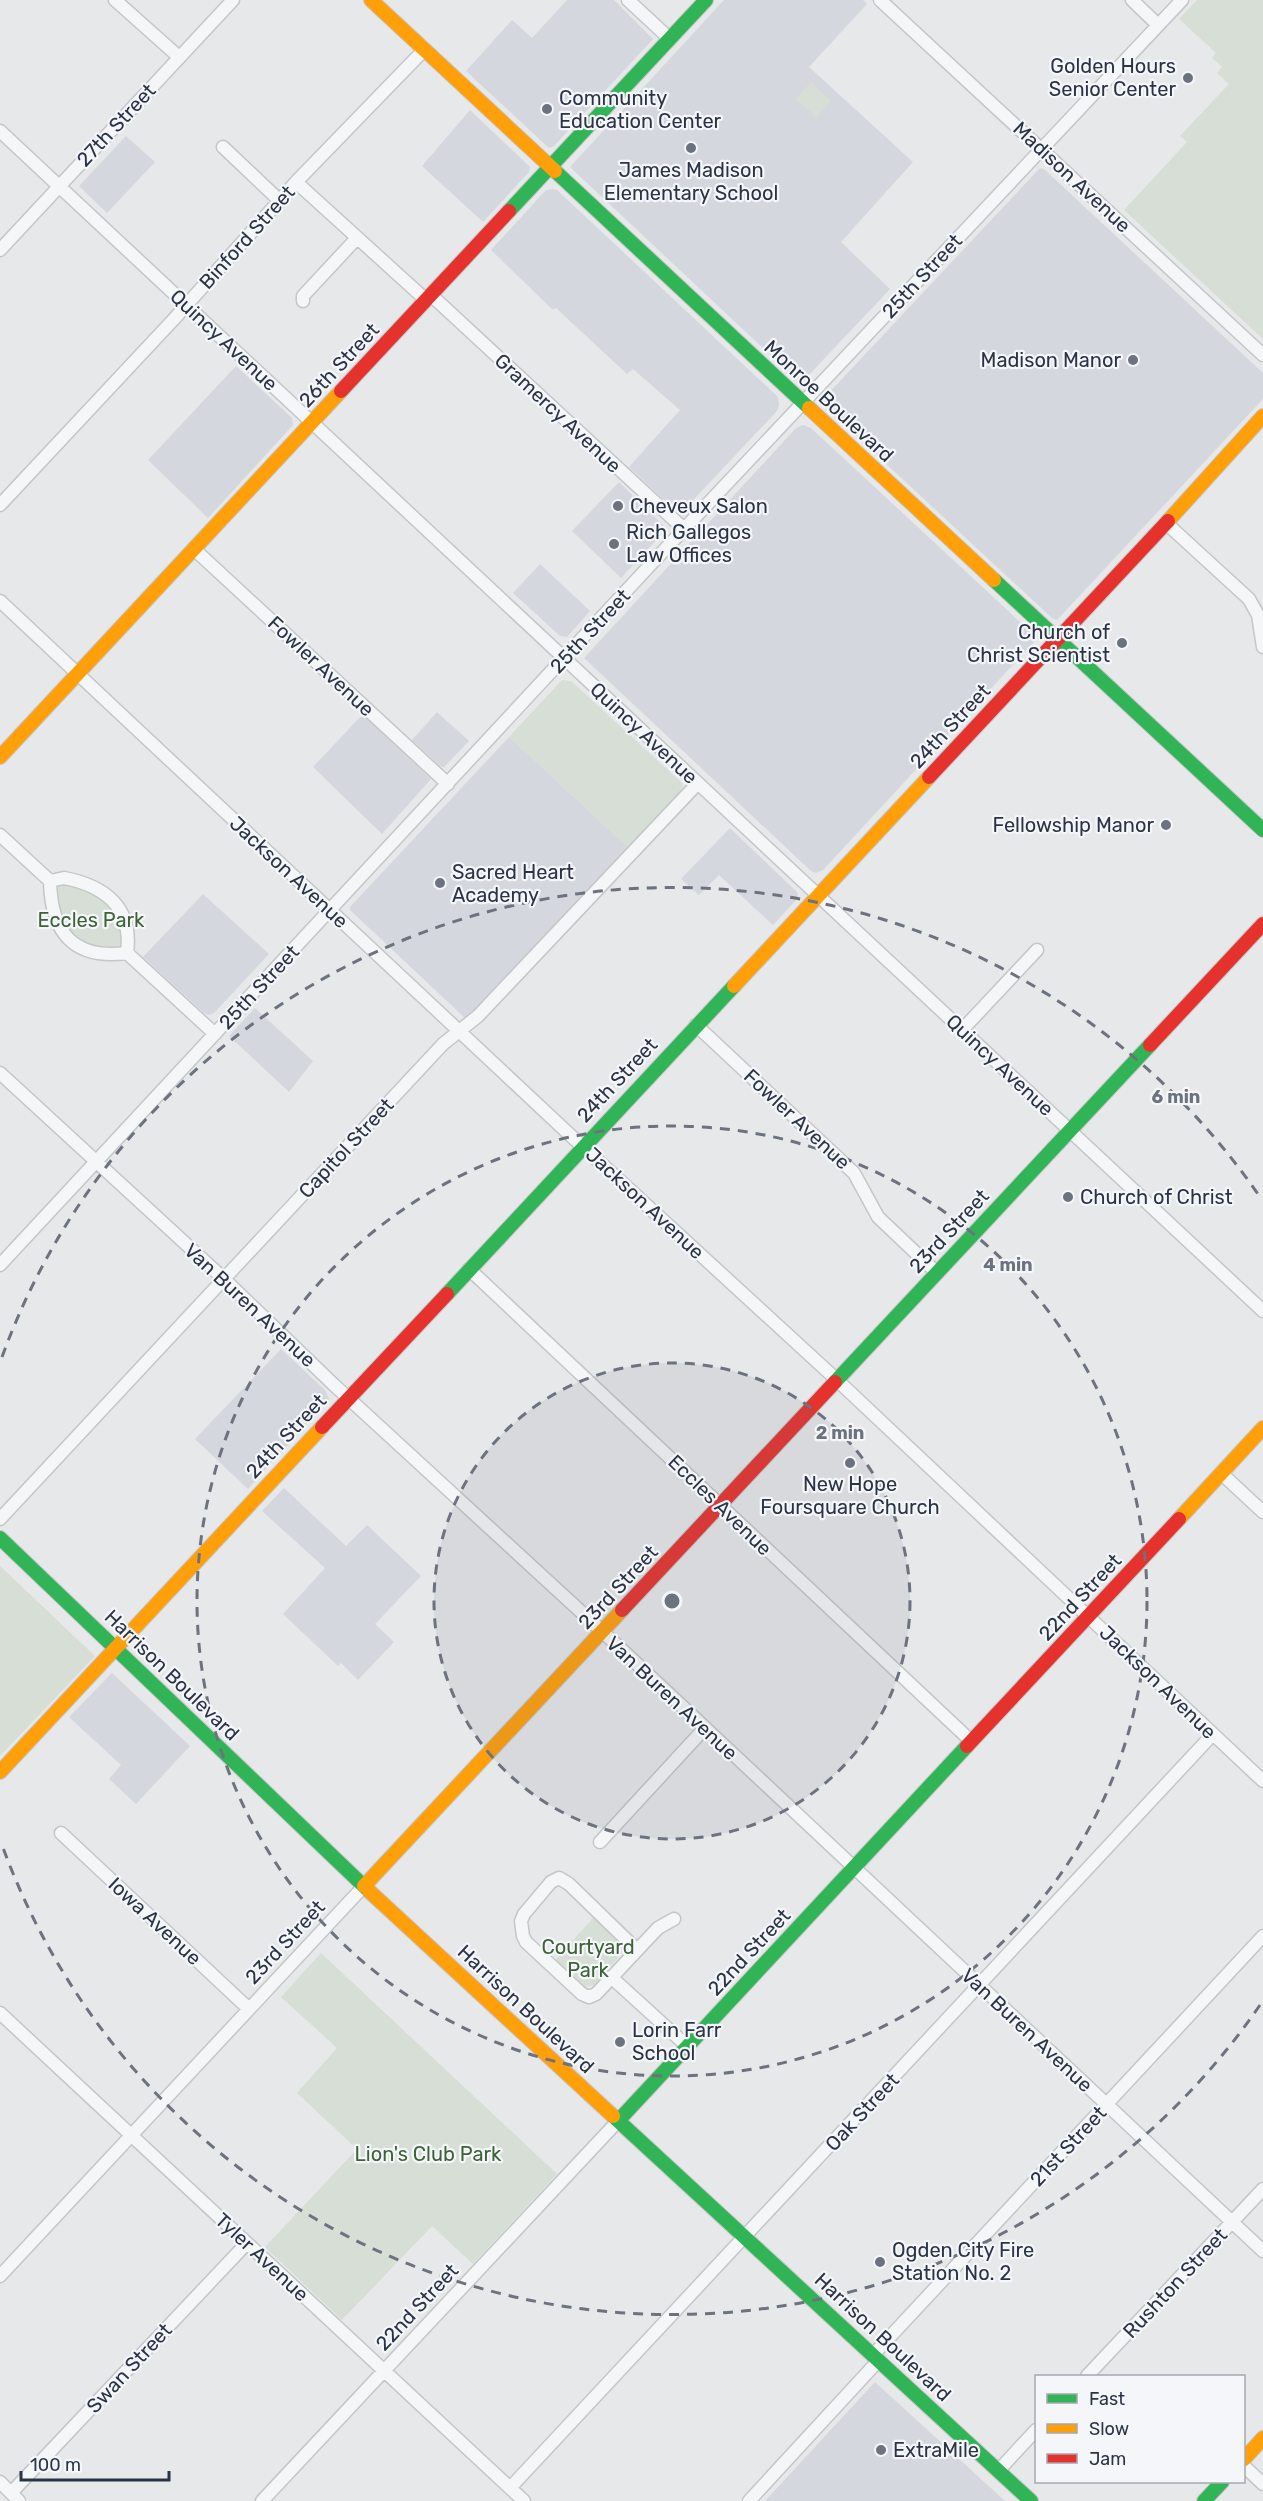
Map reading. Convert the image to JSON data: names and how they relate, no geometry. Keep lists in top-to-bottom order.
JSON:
{
  "streets": {
    "street": [
      "27th Street",
      "Madison Avenue",
      "Binford Street",
      "25th Street",
      "Quincy Avenue",
      "26th Street",
      "Monroe Boulevard",
      "Gramercy Avenue",
      "Fowler Avenue",
      "24th Street",
      "Jackson Avenue",
      "Capitol Street",
      "23rd Street",
      "Van Buren Avenue",
      "Eccles Avenue",
      "22nd Street",
      "Harrison Boulevard",
      "Iowa Avenue",
      "Oak Street",
      "21st Street",
      "Tyler Avenue",
      "Rushton Street",
      "Swan Street"
    ]
  },
  "crossings": [
    ["27th Street", "Quincy Avenue"],
    ["Madison Avenue", "25th Street"],
    ["Binford Street", "Quincy Avenue"],
    ["Binford Street", "Monroe Boulevard"],
    ["Binford Street", "Gramercy Avenue"],
    ["25th Street", "Quincy Avenue"],
    ["25th Street", "Monroe Boulevard"],
    ["25th Street", "Gramercy Avenue"],
    ["25th Street", "Fowler Avenue"],
    ["25th Street", "Jackson Avenue"],
    ["25th Street", "Van Buren Avenue"],
    ["Quincy Avenue", "26th Street"],
    ["Quincy Avenue", "24th Street"],
    ["Quincy Avenue", "Capitol Street"],
    ["Quincy Avenue", "23rd Street"],
    ["26th Street", "Monroe Boulevard"],
    ["26th Street", "Gramercy Avenue"],
    ["26th Street", "Fowler Avenue"],
    ["26th Street", "Jackson Avenue"],
    ["Monroe Boulevard", "24th Street"],
    ["Fowler Avenue", "24th Street"],
    ["Fowler Avenue", "23rd Street"],
    ["24th Street", "Jackson Avenue"],
    ["24th Street", "Van Buren Avenue"],
    ["24th Street", "Eccles Avenue"],
    ["24th Street", "Harrison Boulevard"],
    ["Jackson Avenue", "Capitol Street"],
    ["Jackson Avenue", "23rd Street"],
    ["Jackson Avenue", "22nd Street"],
    ["Jackson Avenue", "Oak Street"],
    ["Capitol Street", "Van Buren Avenue"],
    ["23rd Street", "Van Buren Avenue"],
    ["23rd Street", "Eccles Avenue"],
    ["23rd Street", "Harrison Boulevard"],
    ["23rd Street", "Iowa Avenue"],
    ["23rd Street", "Tyler Avenue"],
    ["Van Buren Avenue", "22nd Street"],
    ["Van Buren Avenue", "Oak Street"],
    ["Van Buren Avenue", "21st Street"],
    ["Van Buren Avenue", "Rushton Street"],
    ["Eccles Avenue", "22nd Street"],
    ["22nd Street", "Harrison Boulevard"],
    ["22nd Street", "Tyler Avenue"],
    ["Harrison Boulevard", "Oak Street"],
    ["Harrison Boulevard", "21st Street"],
    ["Oak Street", "Tyler Avenue"],
    ["Tyler Avenue", "Swan Street"]
  ],
  "parks": ["Eccles Park", "Courtyard Park", "Lion's Club Park"],
  "places": [
    "Golden Hours Senior Center",
    "Community Education Center",
    "James Madison Elementary School",
    "Madison Manor",
    "Cheveux Salon",
    "Rich Gallegos Law Offices",
    "Church of Christ Scientist",
    "Fellowship Manor",
    "Sacred Heart Academy",
    "Church of Christ",
    "New Hope Foursquare Church",
    "Lorin Farr School",
    "Ogden City Fire Station No. 2",
    "ExtraMile"
  ],
  "legend": ["Fast", "Slow", "Jam"],
  "scale_bar": "100 m",
  "rings": ["6 min", "4 min", "2 min"]
}
